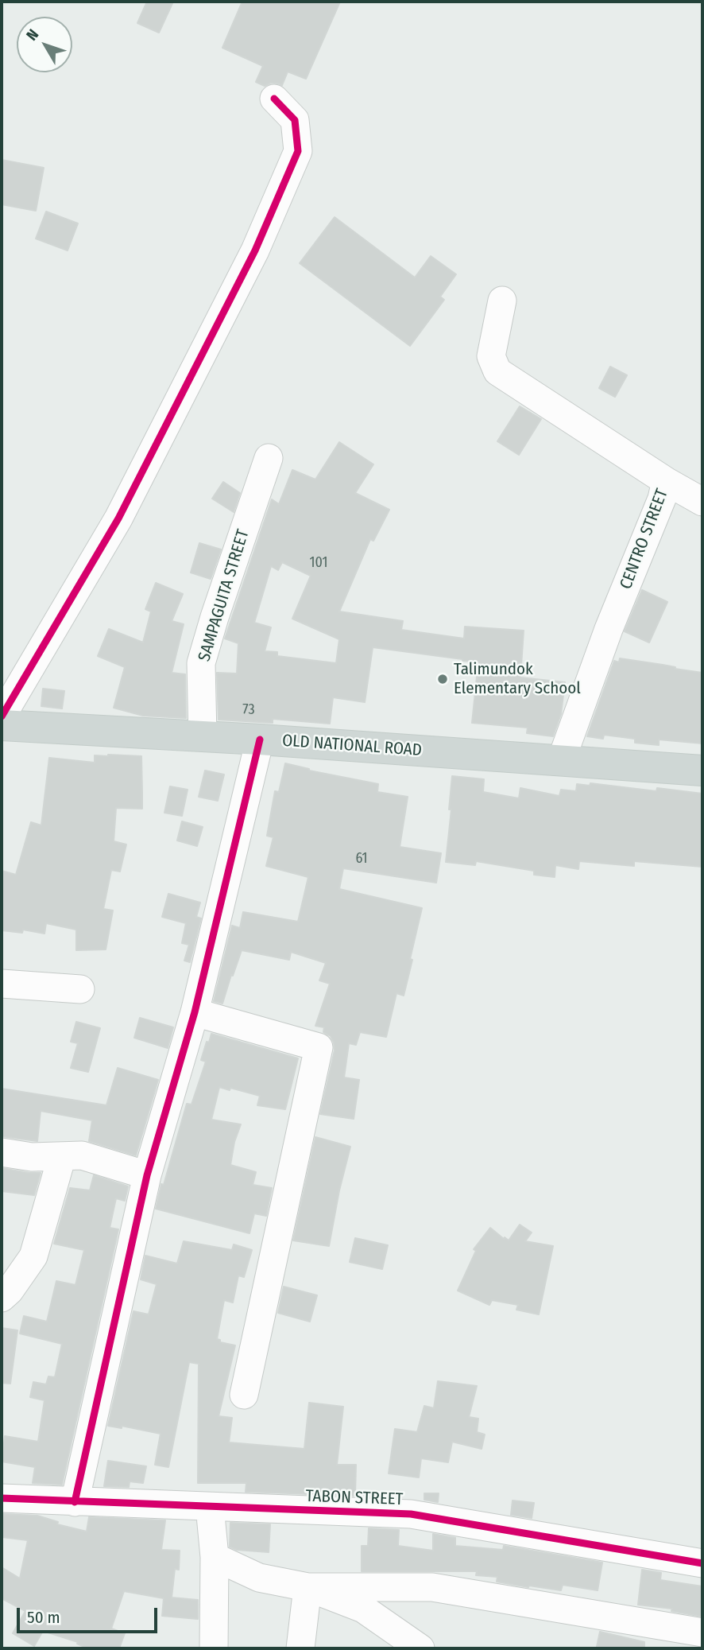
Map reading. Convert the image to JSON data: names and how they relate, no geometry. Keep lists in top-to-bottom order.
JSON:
{
  "streets": {
    "main road": ["OLD NATIONAL ROAD"],
    "street": ["CENTRO STREET", "SAMPAGUITA STREET", "TABON STREET"]
  },
  "crossings": [
    ["CENTRO STREET", "OLD NATIONAL ROAD"],
    ["SAMPAGUITA STREET", "OLD NATIONAL ROAD"]
  ],
  "places": ["Talimundok Elementary School"],
  "house_numbers": ["101", "73", "61"],
  "scale_bar": "50 m",
  "north": "top left"
}
